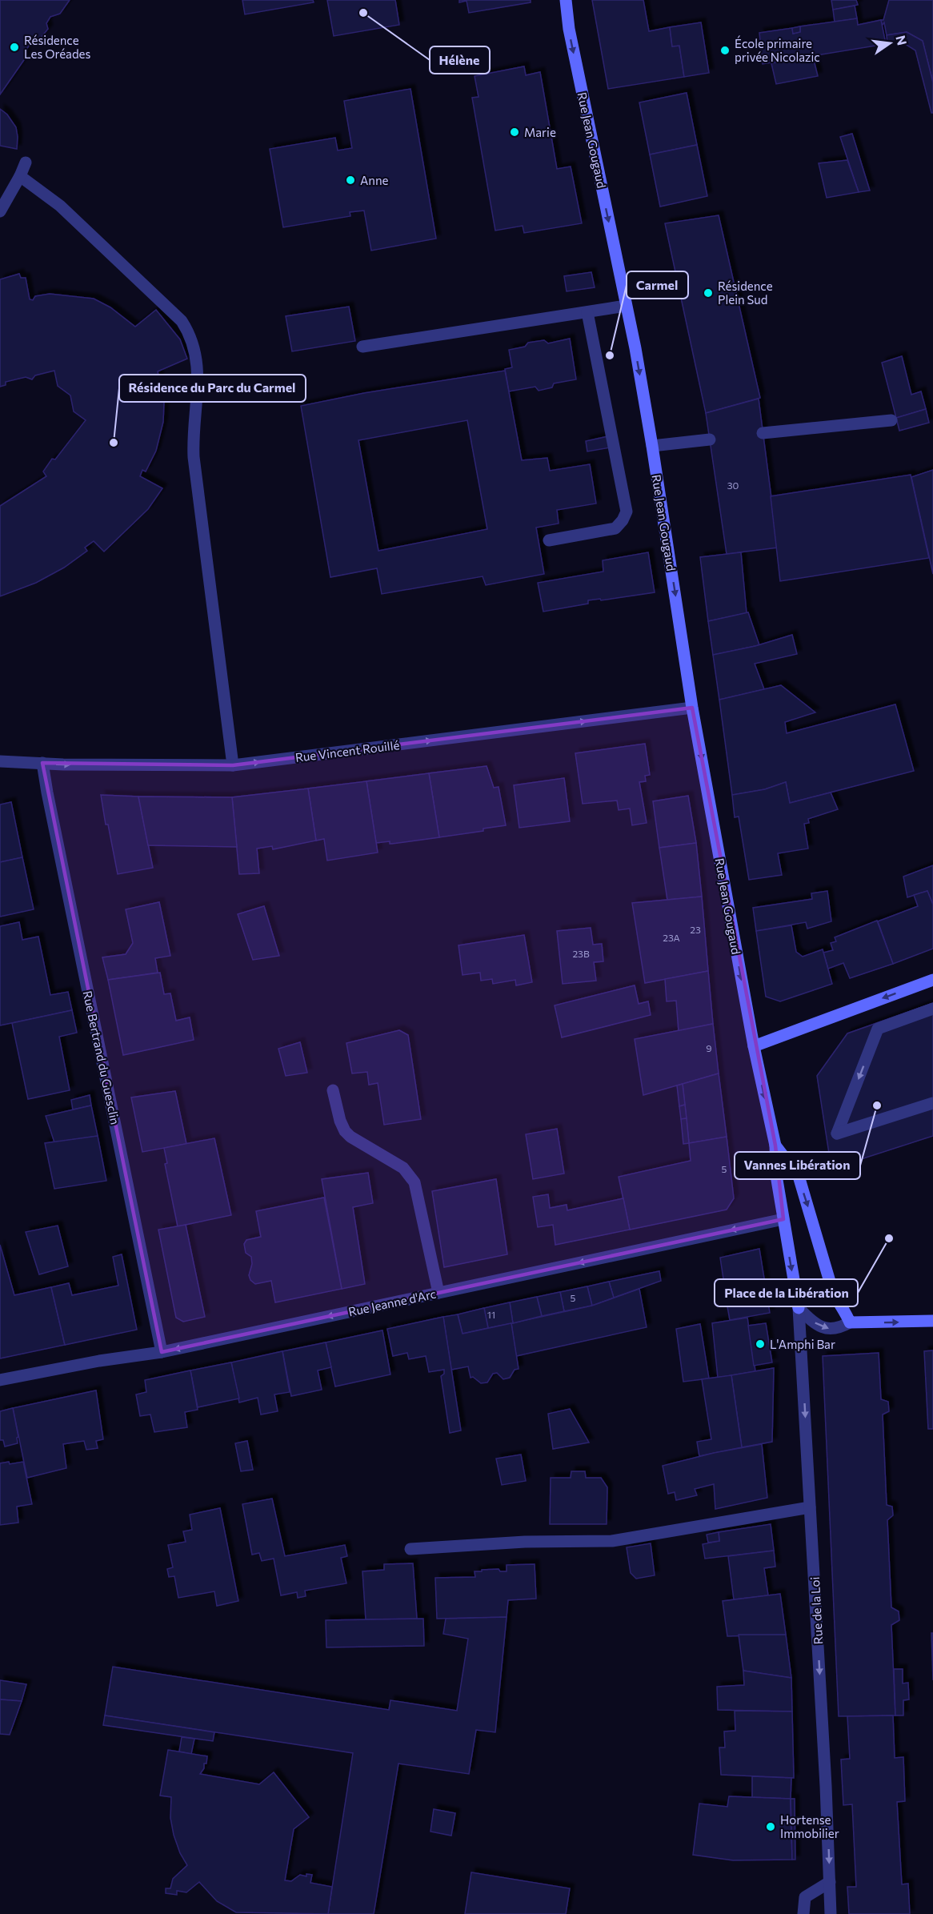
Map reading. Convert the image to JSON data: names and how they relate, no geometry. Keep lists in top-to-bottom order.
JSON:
{
  "streets": {
    "main road": ["Rue Jean Gougaud"],
    "street": [
      "Rue Vincent Rouillé",
      "Rue Bertrand du Guesclin",
      "Rue Jeanne d'Arc",
      "Rue de la Loi"
    ]
  },
  "crossings": [
    ["Rue Jean Gougaud", "Rue Vincent Rouillé"],
    ["Rue Vincent Rouillé", "Rue Bertrand du Guesclin"],
    ["Rue Bertrand du Guesclin", "Rue Jeanne d'Arc"]
  ],
  "one_way": [
    "Rue Jean Gougaud",
    "Rue Vincent Rouillé",
    "Rue Jeanne d'Arc",
    "Rue de la Loi"
  ],
  "places": [
    "Hélène",
    "Résidence Les Oréades",
    "École primaire privée Nicolazic",
    "Marie",
    "Anne",
    "Résidence Plein Sud",
    "Carmel",
    "Résidence du Parc du Carmel",
    "Vannes Libération",
    "Place de la Libération",
    "L'Amphi Bar",
    "Hortense Immobilier"
  ],
  "house_numbers": [
    "30",
    "23",
    "23A",
    "23B",
    "9",
    "5",
    "5",
    "11"
  ],
  "north": "right"
}
